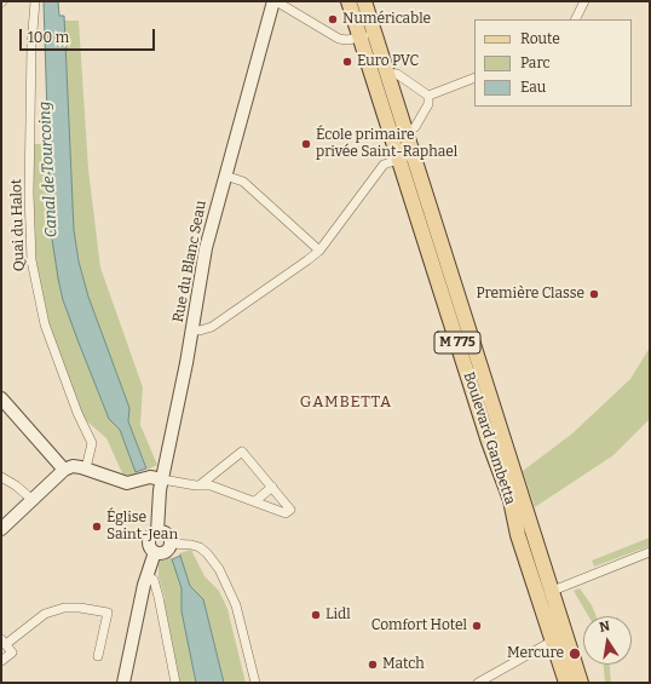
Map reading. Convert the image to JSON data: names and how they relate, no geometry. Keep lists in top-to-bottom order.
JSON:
{
  "streets": {
    "main road": ["M 775", "Boulevard Gambetta"],
    "street": ["Quai du Halot", "Rue du Blanc Seau"]
  },
  "districts": ["GAMBETTA"],
  "water": ["Canal de Tourcoing"],
  "places": [
    "Numéricable",
    "Euro PVC",
    "École primaire privée Saint-Raphael",
    "Première Classe",
    "Église Saint-Jean",
    "Lidl",
    "Comfort Hotel",
    "Mercure",
    "Match"
  ],
  "legend": ["Route", "Parc", "Eau"],
  "scale_bar": "100 m",
  "north": "top"
}
